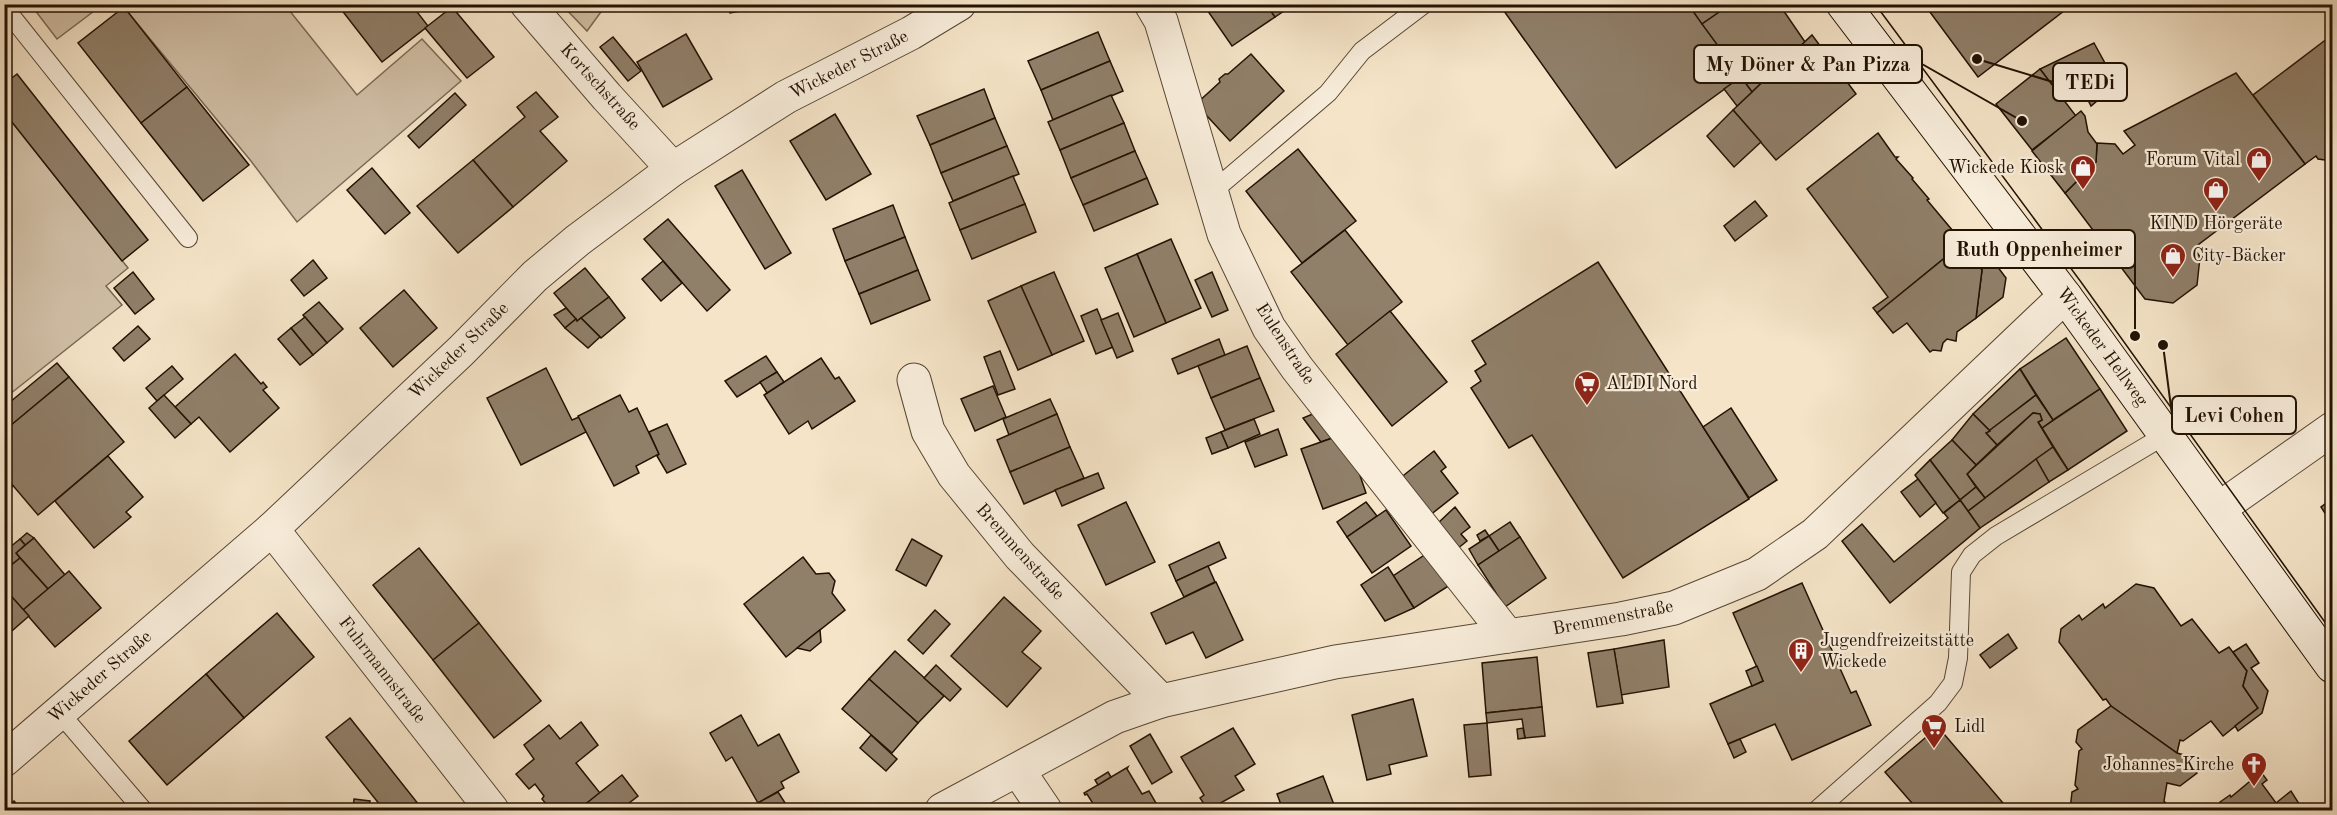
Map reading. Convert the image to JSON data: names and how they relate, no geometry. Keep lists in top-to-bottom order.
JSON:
{
  "streets": {
    "street": [
      "Wickeder Straße",
      "Kortschstraße",
      "Eulenstraße",
      "Wickeder Hellweg",
      "Bremmenstraße",
      "Fuhrmannstraße"
    ]
  },
  "crossings": [
    ["Wickeder Straße", "Kortschstraße"],
    ["Wickeder Straße", "Fuhrmannstraße"],
    ["Eulenstraße", "Bremmenstraße"],
    ["Wickeder Hellweg", "Bremmenstraße"]
  ],
  "places": {
    "other": [
      "TEDi",
      "My Döner & Pan Pizza",
      "Ruth Oppenheimer",
      "Levi Cohen"
    ],
    "shop": [
      "Forum Vital",
      "Wickede Kiosk",
      "KIND Hörgeräte",
      "City-Bäcker"
    ],
    "supermarket": ["ALDI Nord", "Lidl"],
    "building": ["Jugendfreizeitstätte Wickede"],
    "church": ["Johannes-Kirche"]
  }
}
